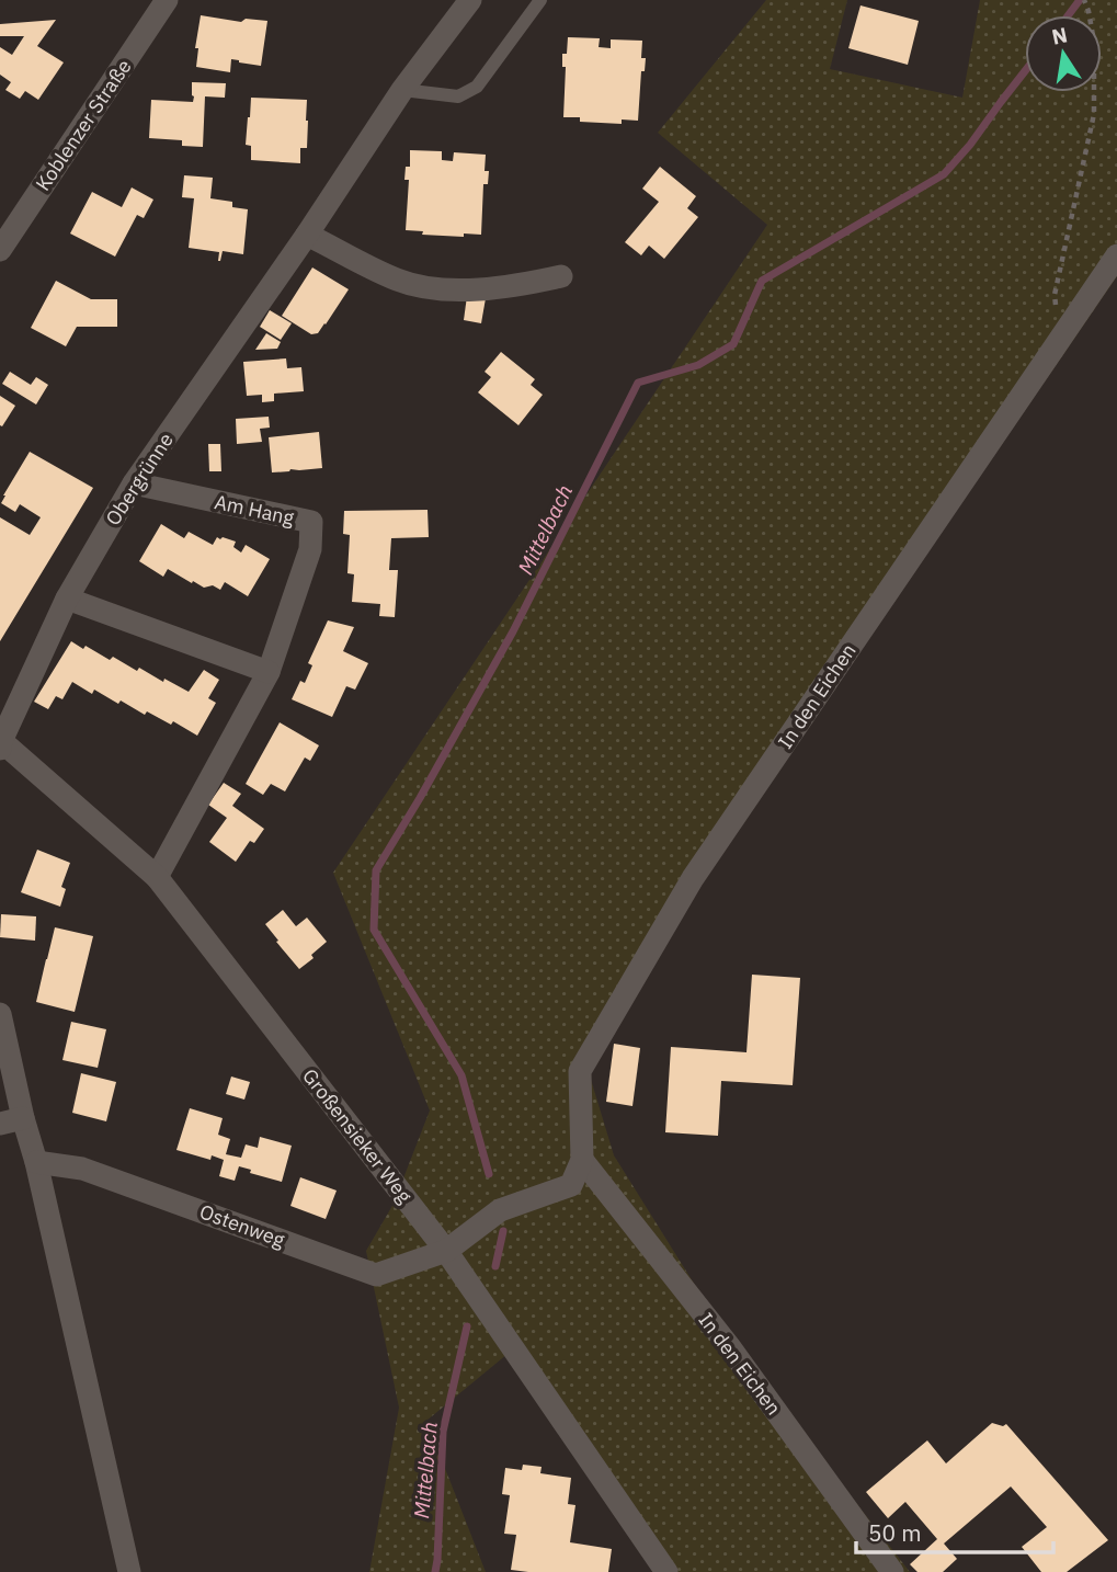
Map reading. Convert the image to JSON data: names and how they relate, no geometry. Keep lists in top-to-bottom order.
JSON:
{
  "streets": {
    "street": [
      "Koblenzer Straße",
      "Obergrünne",
      "Am Hang",
      "In den Eichen",
      "Großensieker Weg",
      "Ostenweg"
    ]
  },
  "crossings": [
    ["Obergrünne", "Am Hang"],
    ["Obergrünne", "Großensieker Weg"],
    ["Am Hang", "Großensieker Weg"],
    ["Großensieker Weg", "Ostenweg"]
  ],
  "water": ["Mittelbach"],
  "scale_bar": "50 m",
  "north": "top"
}
